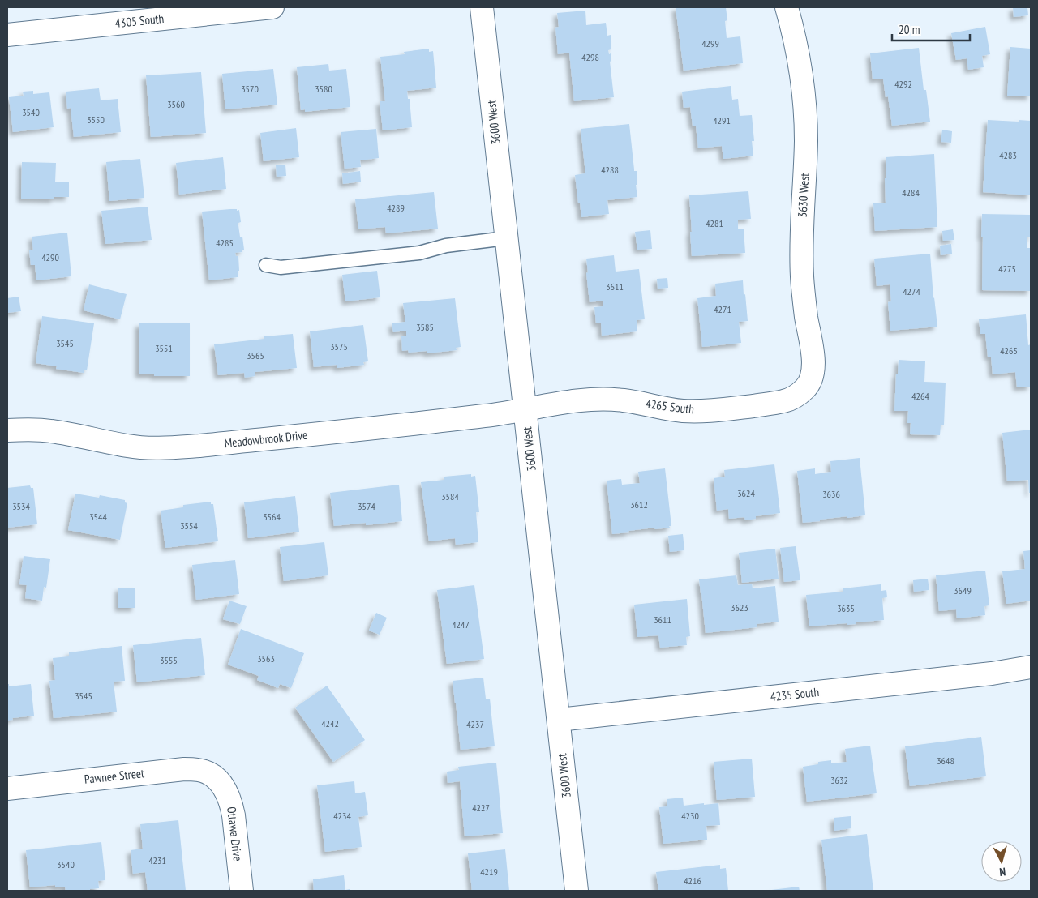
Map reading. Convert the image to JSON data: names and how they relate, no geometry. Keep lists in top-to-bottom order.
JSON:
{
  "streets": {
    "street": [
      "4305 South",
      "3600 West",
      "3630 West",
      "4265 South",
      "Meadowbrook Drive",
      "4235 South",
      "Pawnee Street",
      "Ottawa Drive"
    ]
  },
  "crossings": [
    ["3600 West", "4265 South"],
    ["3600 West", "Meadowbrook Drive"],
    ["3600 West", "4235 South"],
    ["3630 West", "4265 South"],
    ["4265 South", "Meadowbrook Drive"],
    ["Pawnee Street", "Ottawa Drive"]
  ],
  "house_numbers": [
    "4299",
    "4298",
    "4292",
    "3570",
    "3580",
    "3560",
    "3540",
    "3550",
    "4291",
    "4283",
    "4288",
    "4284",
    "4289",
    "4281",
    "4285",
    "4290",
    "4275",
    "3611",
    "4274",
    "4271",
    "3585",
    "3545",
    "3575",
    "3551",
    "4265",
    "3565",
    "4264",
    "3624",
    "3636",
    "3584",
    "3612",
    "3534",
    "3574",
    "3544",
    "3564",
    "3554",
    "3649",
    "3623",
    "3635",
    "3611",
    "4247",
    "3563",
    "3555",
    "3545",
    "4242",
    "4237",
    "3648",
    "3632",
    "4227",
    "4234",
    "4230",
    "4231",
    "3540",
    "4219",
    "4216"
  ],
  "scale_bar": "20 m",
  "north": "bottom"
}
